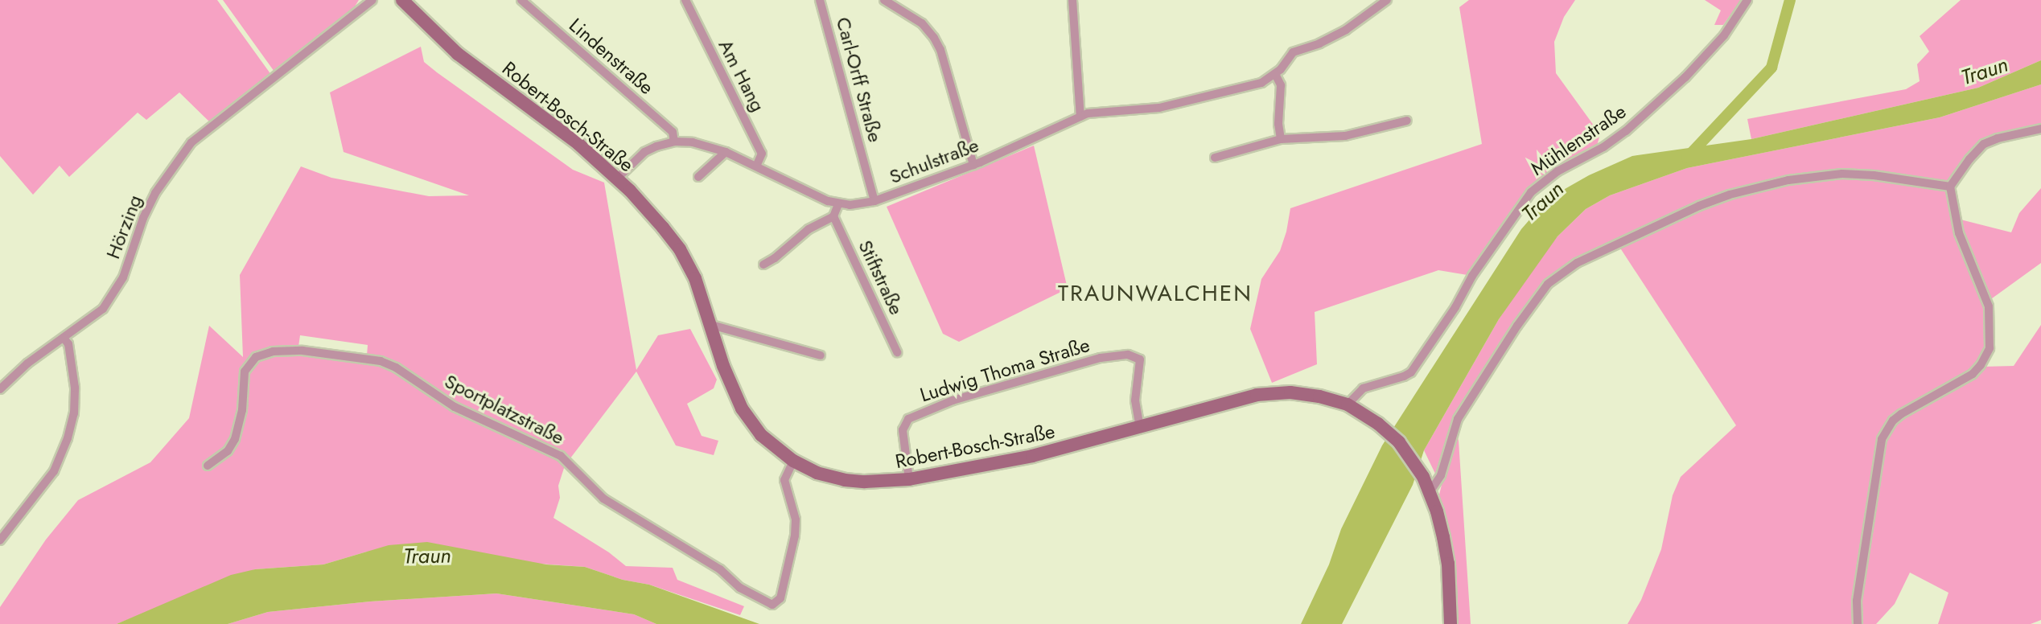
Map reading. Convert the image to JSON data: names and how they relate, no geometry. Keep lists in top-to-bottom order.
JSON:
{
  "streets": {
    "main road": ["Robert-Bosch-Straße"],
    "street": [
      "Lindenstraße",
      "Am Hang",
      "Carl-Orff Straße",
      "Mühlenstraße",
      "Schulstraße",
      "Hörzing",
      "Stiftstraße",
      "Ludwig Thoma Straße",
      "Sportplatzstraße"
    ]
  },
  "crossings": [
    ["Lindenstraße", "Schulstraße"],
    ["Am Hang", "Schulstraße"],
    ["Carl-Orff Straße", "Schulstraße"],
    ["Robert-Bosch-Straße", "Mühlenstraße"],
    ["Robert-Bosch-Straße", "Schulstraße"],
    ["Robert-Bosch-Straße", "Ludwig Thoma Straße"],
    ["Robert-Bosch-Straße", "Sportplatzstraße"]
  ],
  "districts": ["TRAUNWALCHEN"],
  "water": ["Traun"]
}
